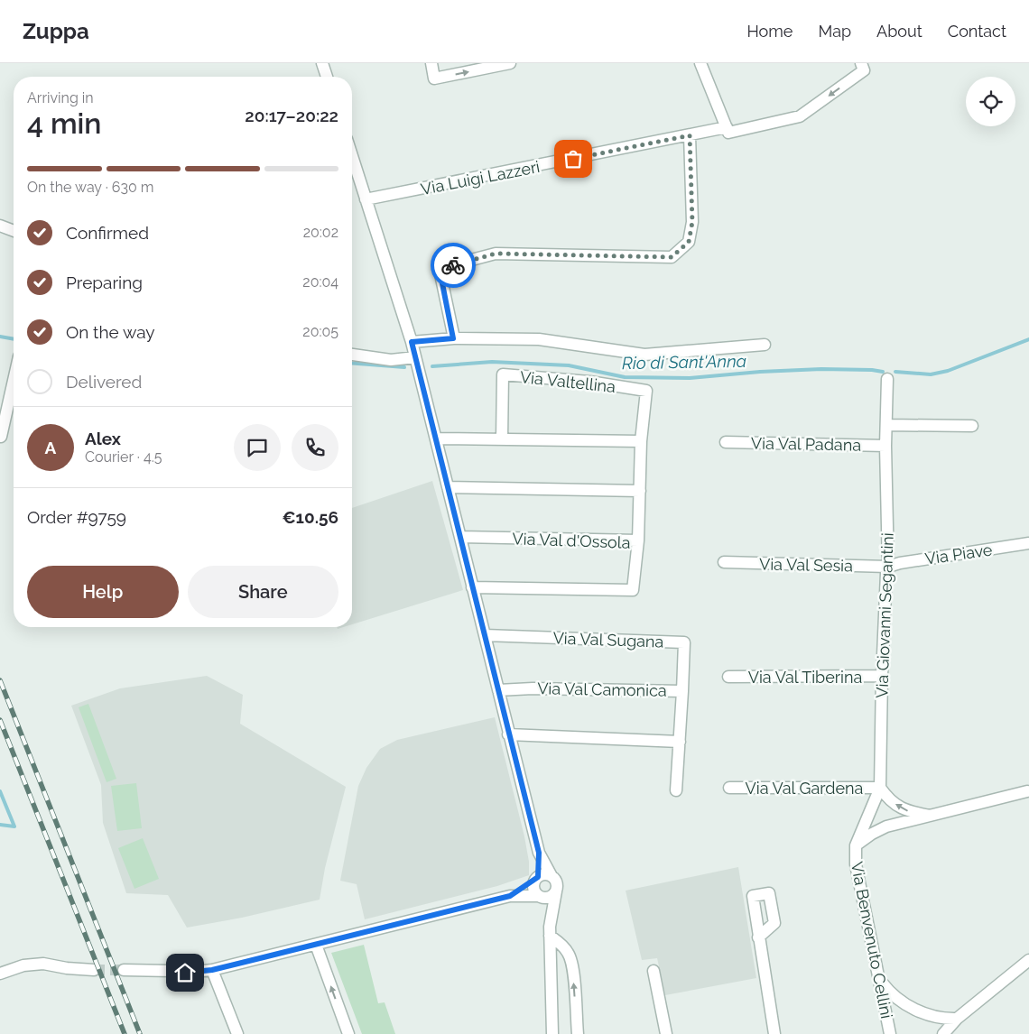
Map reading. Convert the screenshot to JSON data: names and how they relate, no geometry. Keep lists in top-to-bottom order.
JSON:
{
  "streets": {
    "street": [
      "Via Luigi Lazzeri",
      "Via Valtellina",
      "Via Val Padana",
      "Via Val d'Ossola",
      "Via Piave",
      "Via Val Sesia",
      "Via Giovanni Segantini",
      "Via Val Sugana",
      "Via Val Tiberina",
      "Via Val Camonica",
      "Via Val Gardena",
      "Via Benvenuto Cellini"
    ]
  },
  "crossings": [
    ["Via Valtellina", "Via Val d'Ossola"],
    ["Via Val Padana", "Via Giovanni Segantini"],
    ["Via Piave", "Via Val Sesia"],
    ["Via Piave", "Via Giovanni Segantini"],
    ["Via Val Sesia", "Via Giovanni Segantini"],
    ["Via Giovanni Segantini", "Via Val Tiberina"],
    ["Via Giovanni Segantini", "Via Val Gardena"],
    ["Via Giovanni Segantini", "Via Benvenuto Cellini"],
    ["Via Val Sugana", "Via Val Camonica"]
  ],
  "water": ["Rio di Sant'Anna"],
  "page": {
    "header": "Zuppa",
    "nav": [
      "Home",
      "Map",
      "About",
      "Contact"
    ],
    "heading": ["4 min", "Arriving in", "20:17–20:22"],
    "panel": [
      "Alex",
      "Courier · 4.5",
      "Order #9759",
      "€10.56"
    ],
    "bar": "On the way · 630 m",
    "list": [
      ["Confirmed", "20:02"],
      ["Preparing", "20:04"],
      ["On the way", "20:05"],
      "Delivered"
    ],
    "round": "A",
    "buttons": ["Help", "Share"]
  }
}
